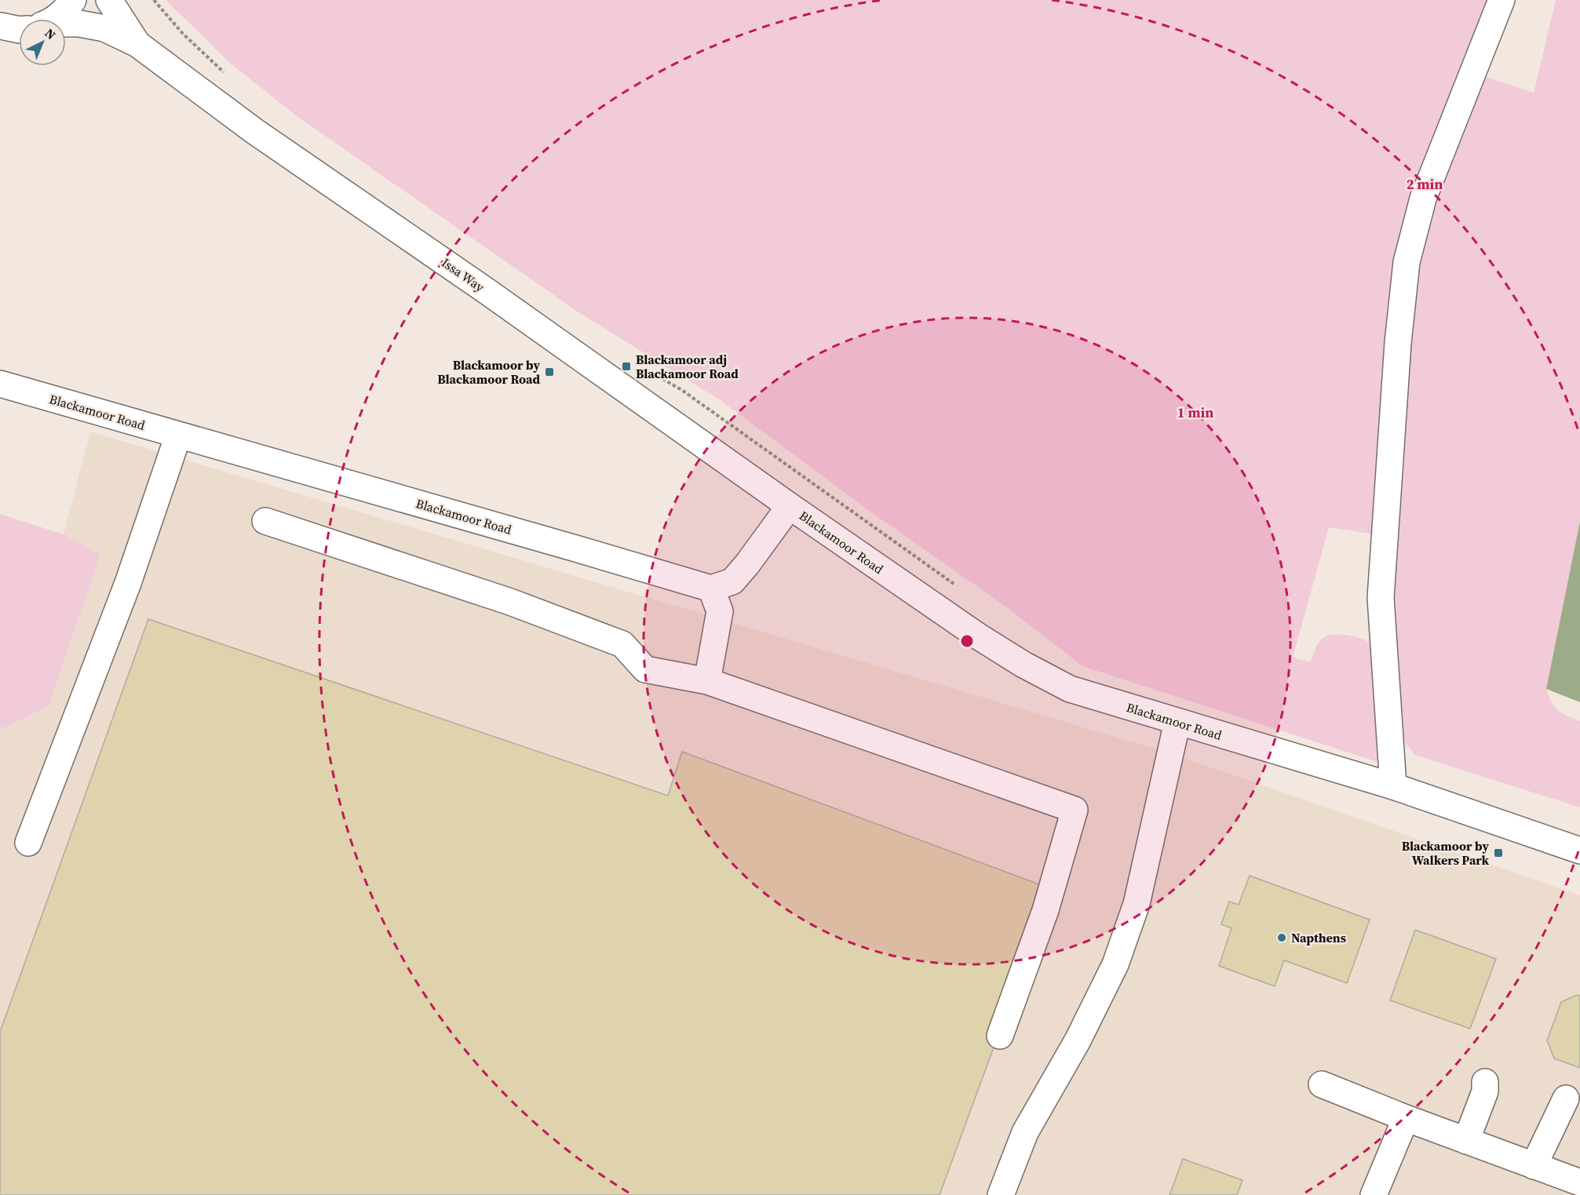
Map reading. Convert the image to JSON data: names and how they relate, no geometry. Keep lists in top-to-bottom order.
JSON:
{
  "streets": {
    "main road": ["Issa Way", "Blackamoor Road"]
  },
  "crossings": [
    ["Issa Way", "Blackamoor Road"]
  ],
  "places": {
    "transit": ["Blackamoor adj Blackamoor Road", "Blackamoor by Blackamoor Road", "Blackamoor by Walkers Park"],
    "other": ["Napthens"]
  },
  "north": "top right",
  "rings": ["2 min", "1 min"]
}
